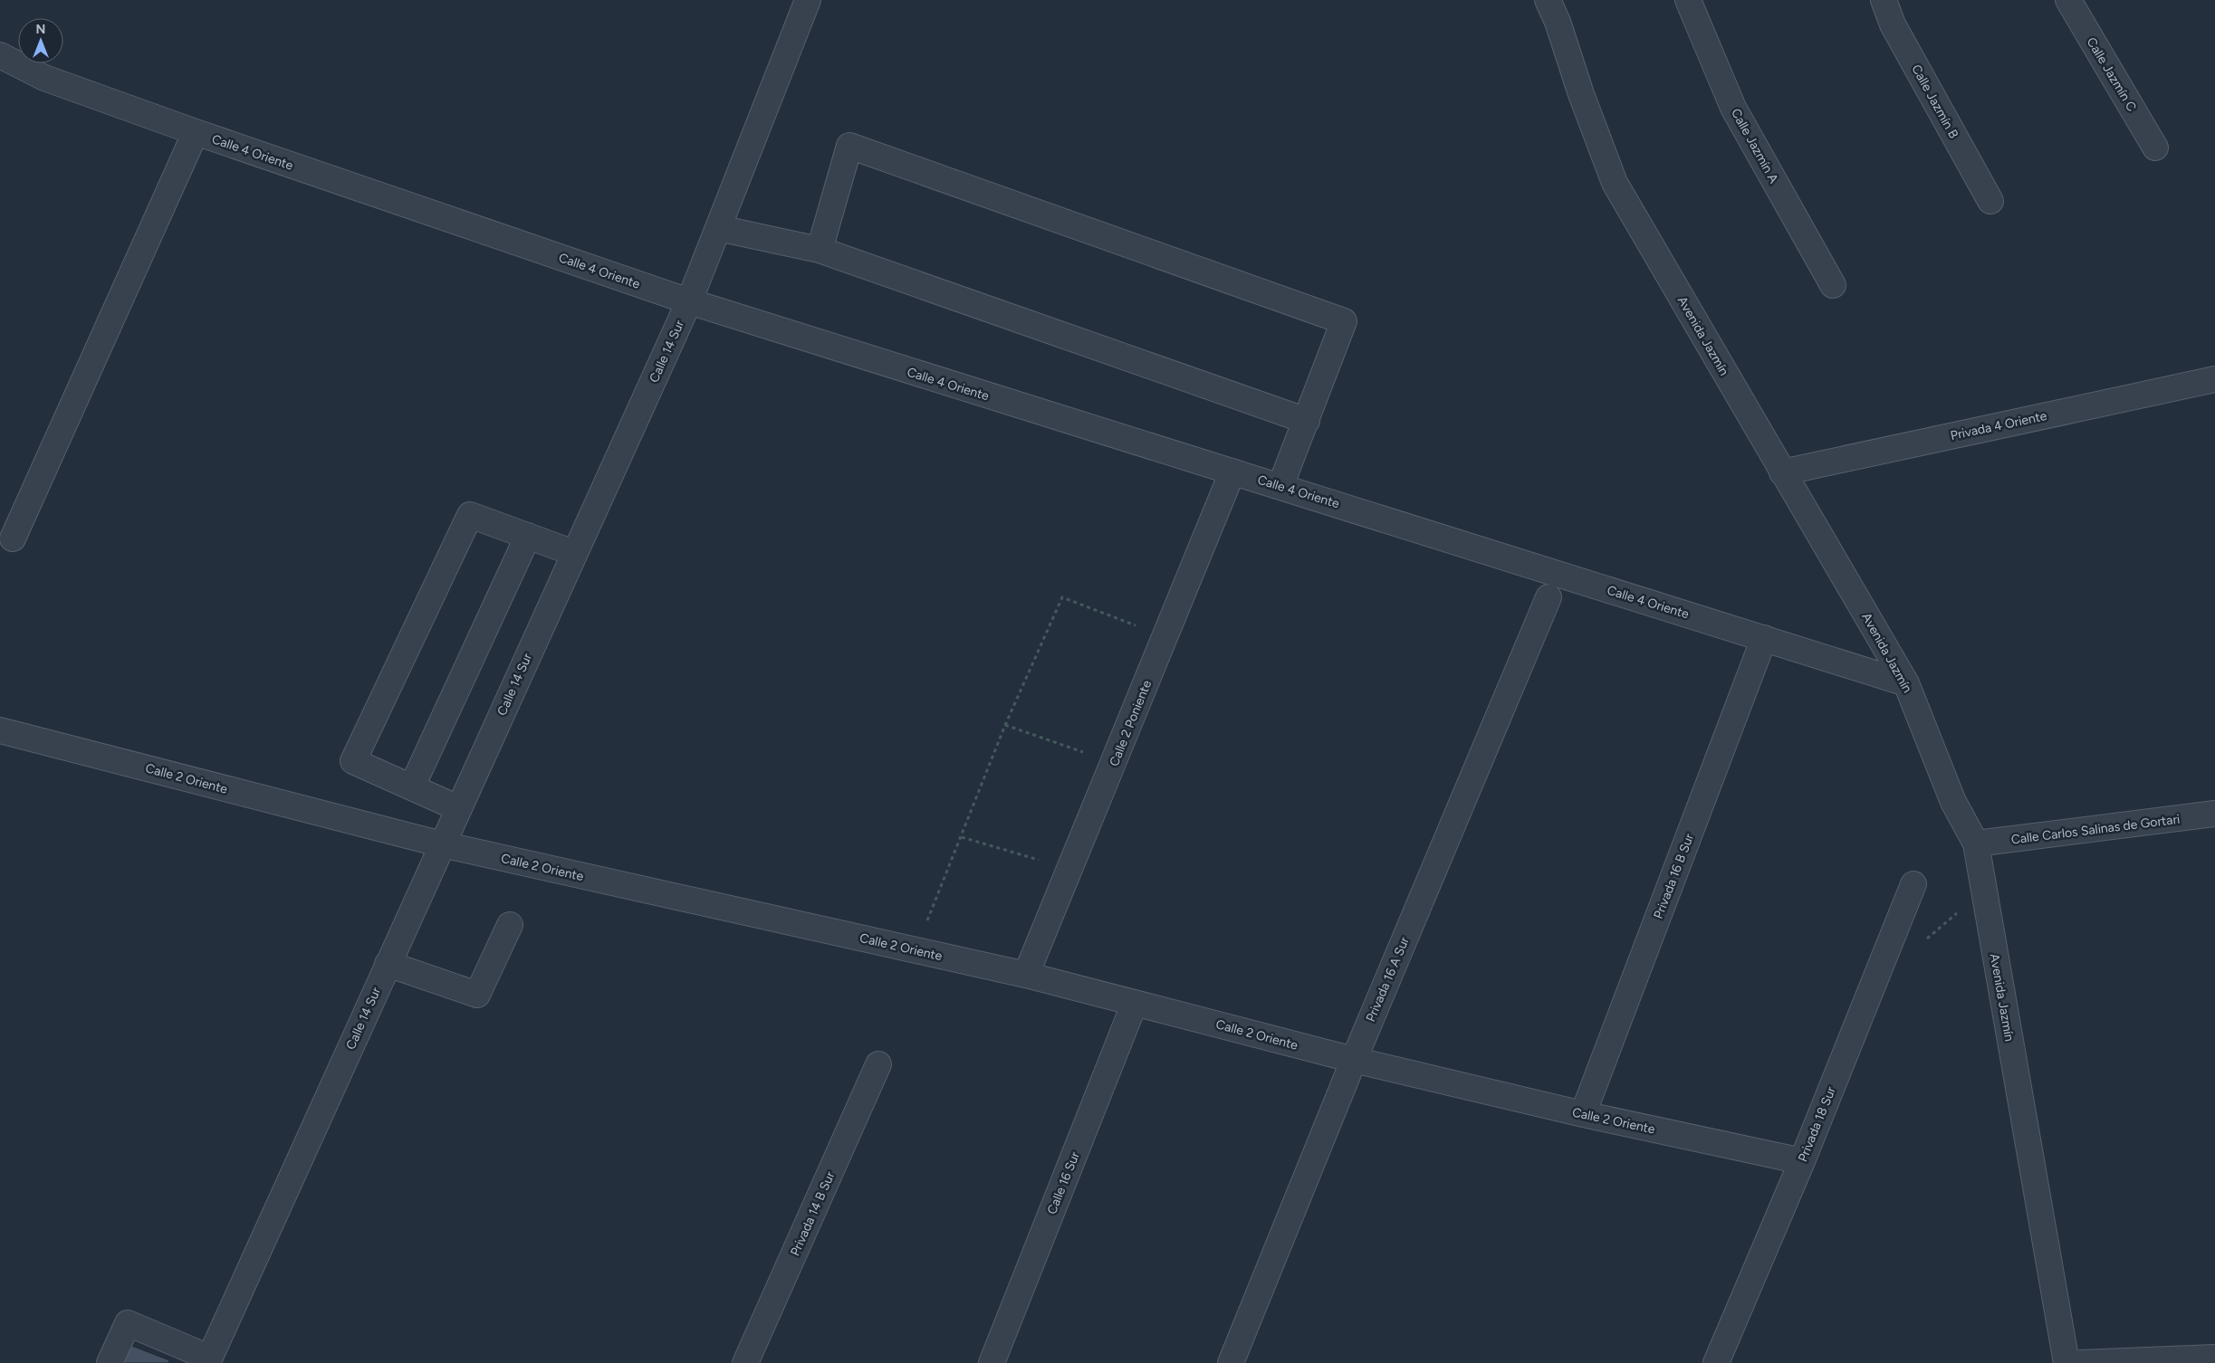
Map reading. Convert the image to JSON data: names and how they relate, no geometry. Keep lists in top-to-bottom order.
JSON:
{
  "streets": {
    "street": [
      "Calle Jazmín C",
      "Calle Jazmín B",
      "Calle Jazmín A",
      "Calle 4 Oriente",
      "Avenida Jazmín",
      "Calle 14 Sur",
      "Privada 4 Oriente",
      "Calle 2 Poniente",
      "Calle 2 Oriente",
      "Calle Carlos Salinas de Gortari",
      "Privada 16 B Sur",
      "Privada 16 A Sur",
      "Privada 18 Sur",
      "Calle 16 Sur",
      "Privada 14 B Sur"
    ]
  },
  "crossings": [
    ["Calle 4 Oriente", "Avenida Jazmín"],
    ["Calle 4 Oriente", "Calle 14 Sur"],
    ["Calle 4 Oriente", "Calle 2 Poniente"],
    ["Calle 4 Oriente", "Privada 16 B Sur"],
    ["Avenida Jazmín", "Privada 4 Oriente"],
    ["Avenida Jazmín", "Calle Carlos Salinas de Gortari"],
    ["Calle 14 Sur", "Calle 2 Oriente"],
    ["Calle 2 Poniente", "Calle 2 Oriente"],
    ["Calle 2 Oriente", "Privada 16 B Sur"],
    ["Calle 2 Oriente", "Privada 16 A Sur"],
    ["Calle 2 Oriente", "Privada 18 Sur"],
    ["Calle 2 Oriente", "Calle 16 Sur"]
  ],
  "north": "top"
}
